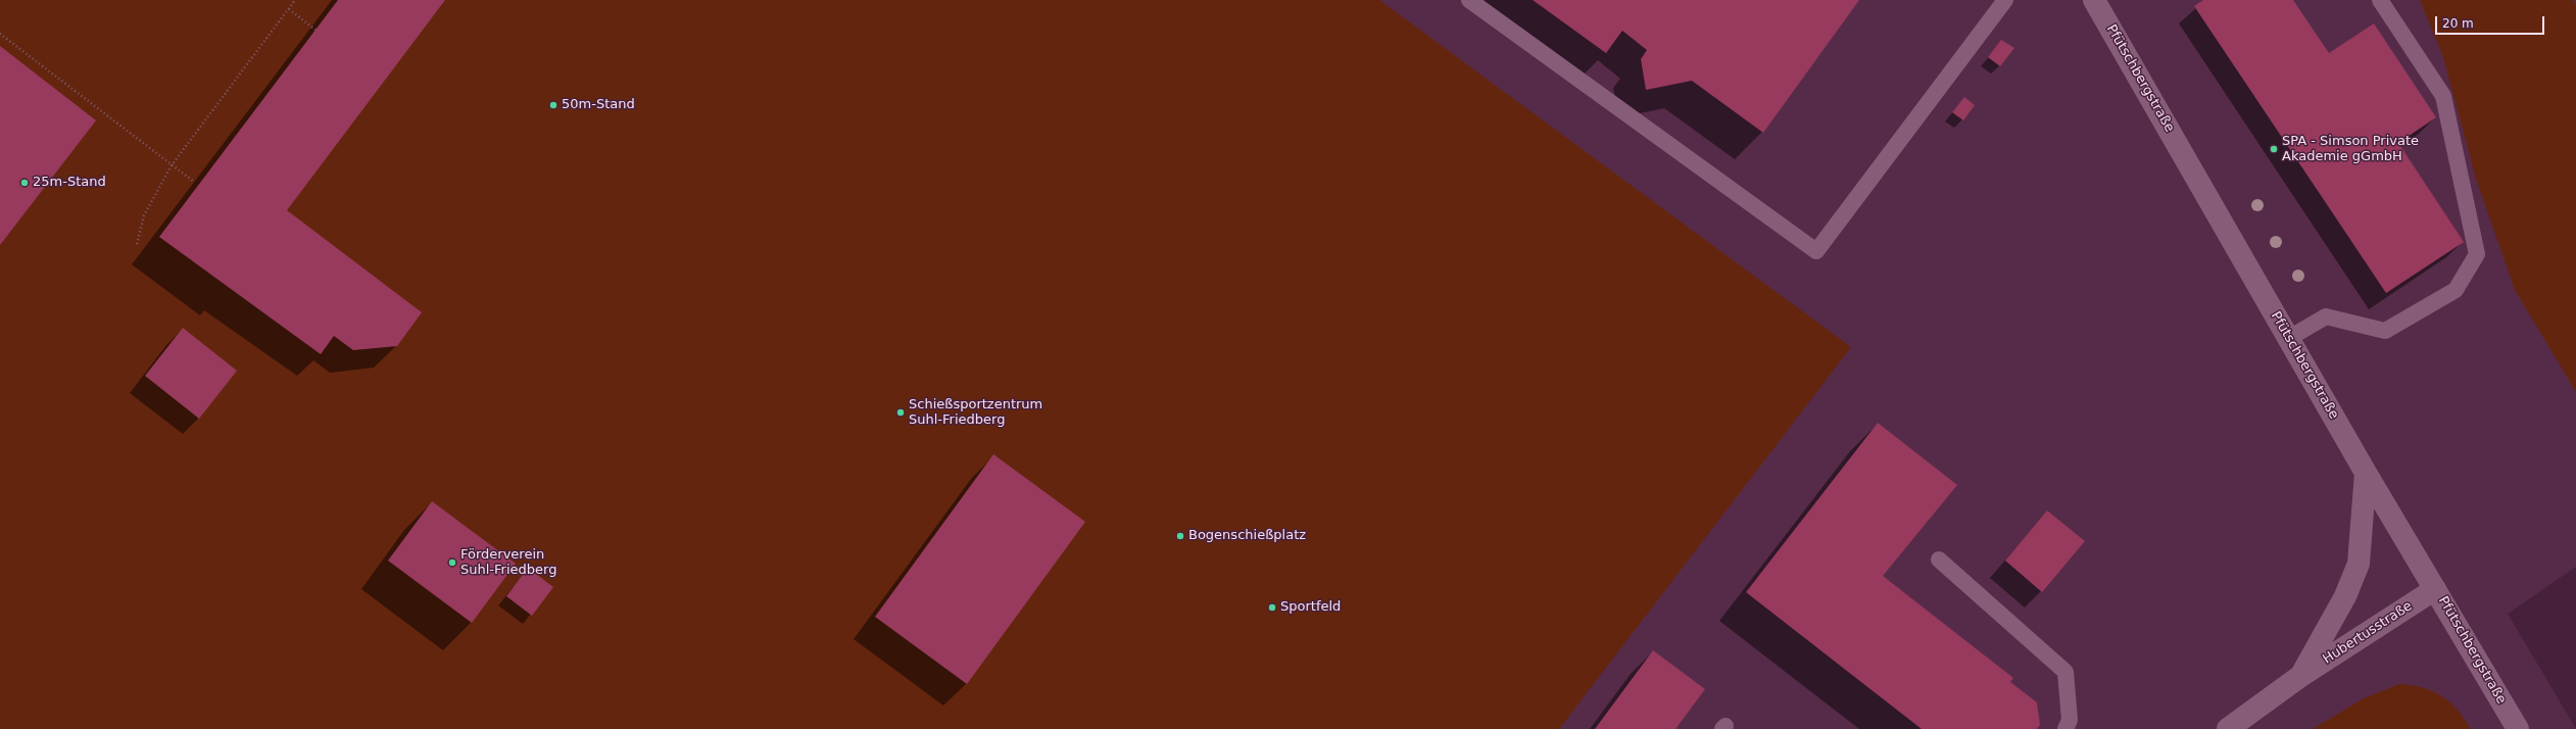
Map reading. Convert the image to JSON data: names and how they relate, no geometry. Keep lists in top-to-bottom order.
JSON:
{
  "streets": {
    "street": ["Pfütschbergstraße", "Hubertusstraße"]
  },
  "crossings": [
    ["Pfütschbergstraße", "Hubertusstraße"]
  ],
  "places": [
    "50m-Stand",
    "SPA - Simson Private Akademie gGmbH",
    "25m-Stand",
    "Schießsportzentrum Suhl-Friedberg",
    "Bogenschießplatz",
    "Förderverein Suhl-Friedberg",
    "Sportfeld"
  ],
  "scale_bar": "20 m"
}
